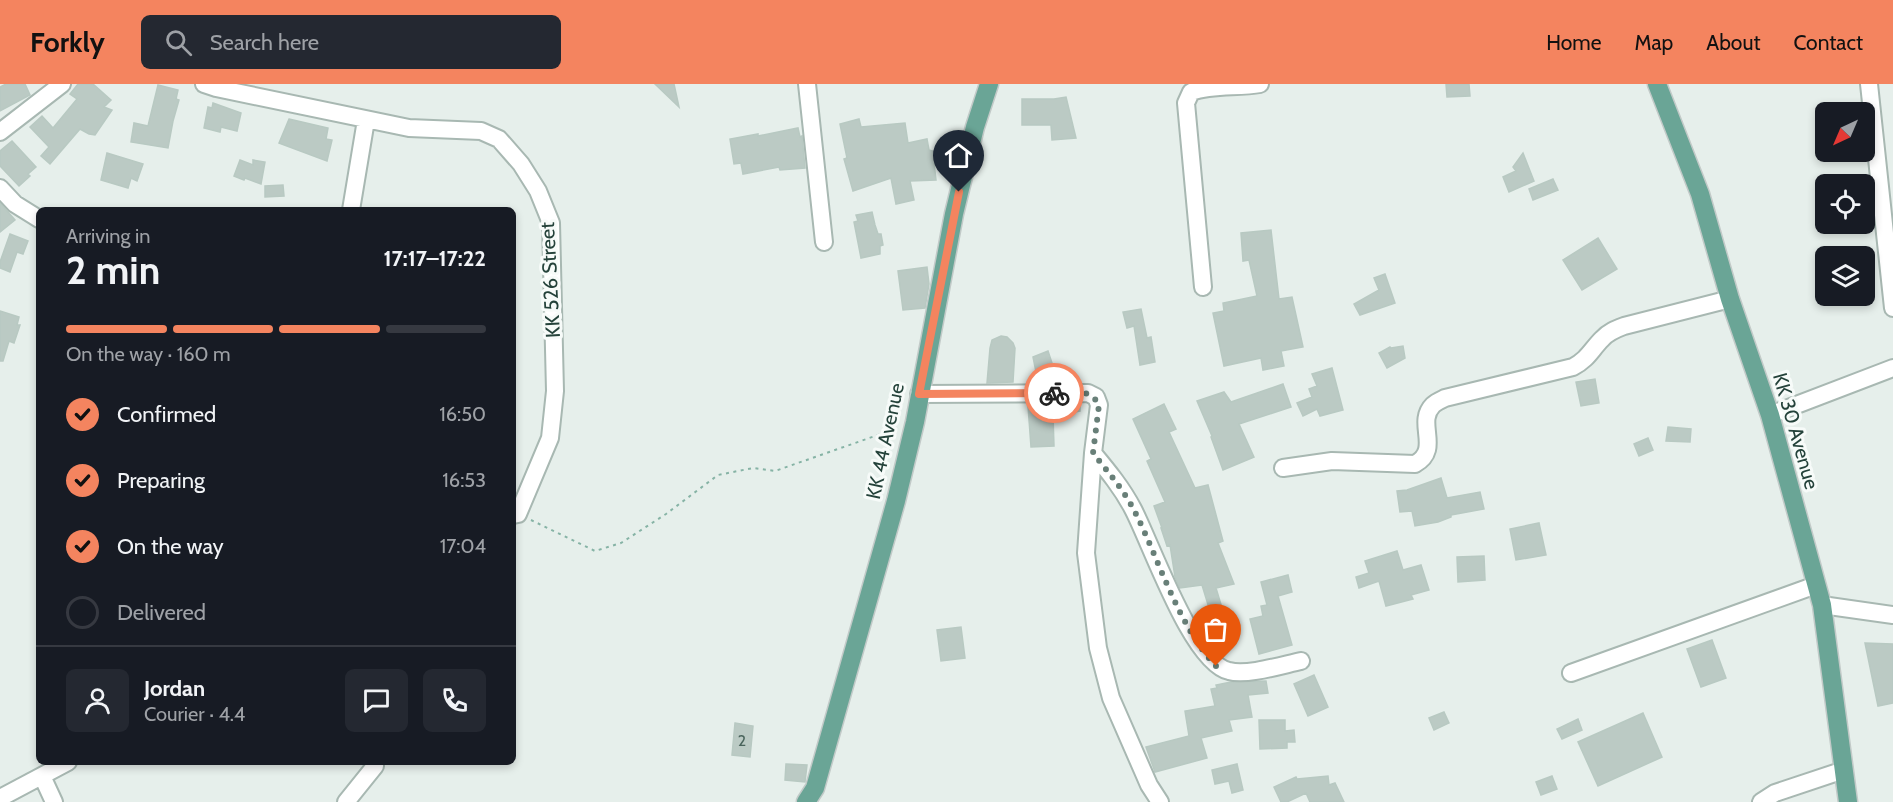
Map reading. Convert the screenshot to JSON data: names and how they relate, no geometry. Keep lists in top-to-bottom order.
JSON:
{
  "streets": {
    "main road": ["KK 30 Avenue", "KK 44 Avenue"],
    "street": ["KK 526 Street"]
  },
  "house_numbers": ["2"],
  "north": "bottom left",
  "page": {
    "header": "Forkly",
    "search": "Search here",
    "nav": [
      "Home",
      "Map",
      "About",
      "Contact"
    ],
    "heading": ["2 min", "Arriving in", "17:17–17:22"],
    "panel": ["Jordan", "Courier · 4.4"],
    "bar": "On the way · 160 m",
    "list": [
      ["Confirmed", "16:50"],
      ["Preparing", "16:53"],
      ["On the way", "17:04"],
      "Delivered"
    ]
  }
}
